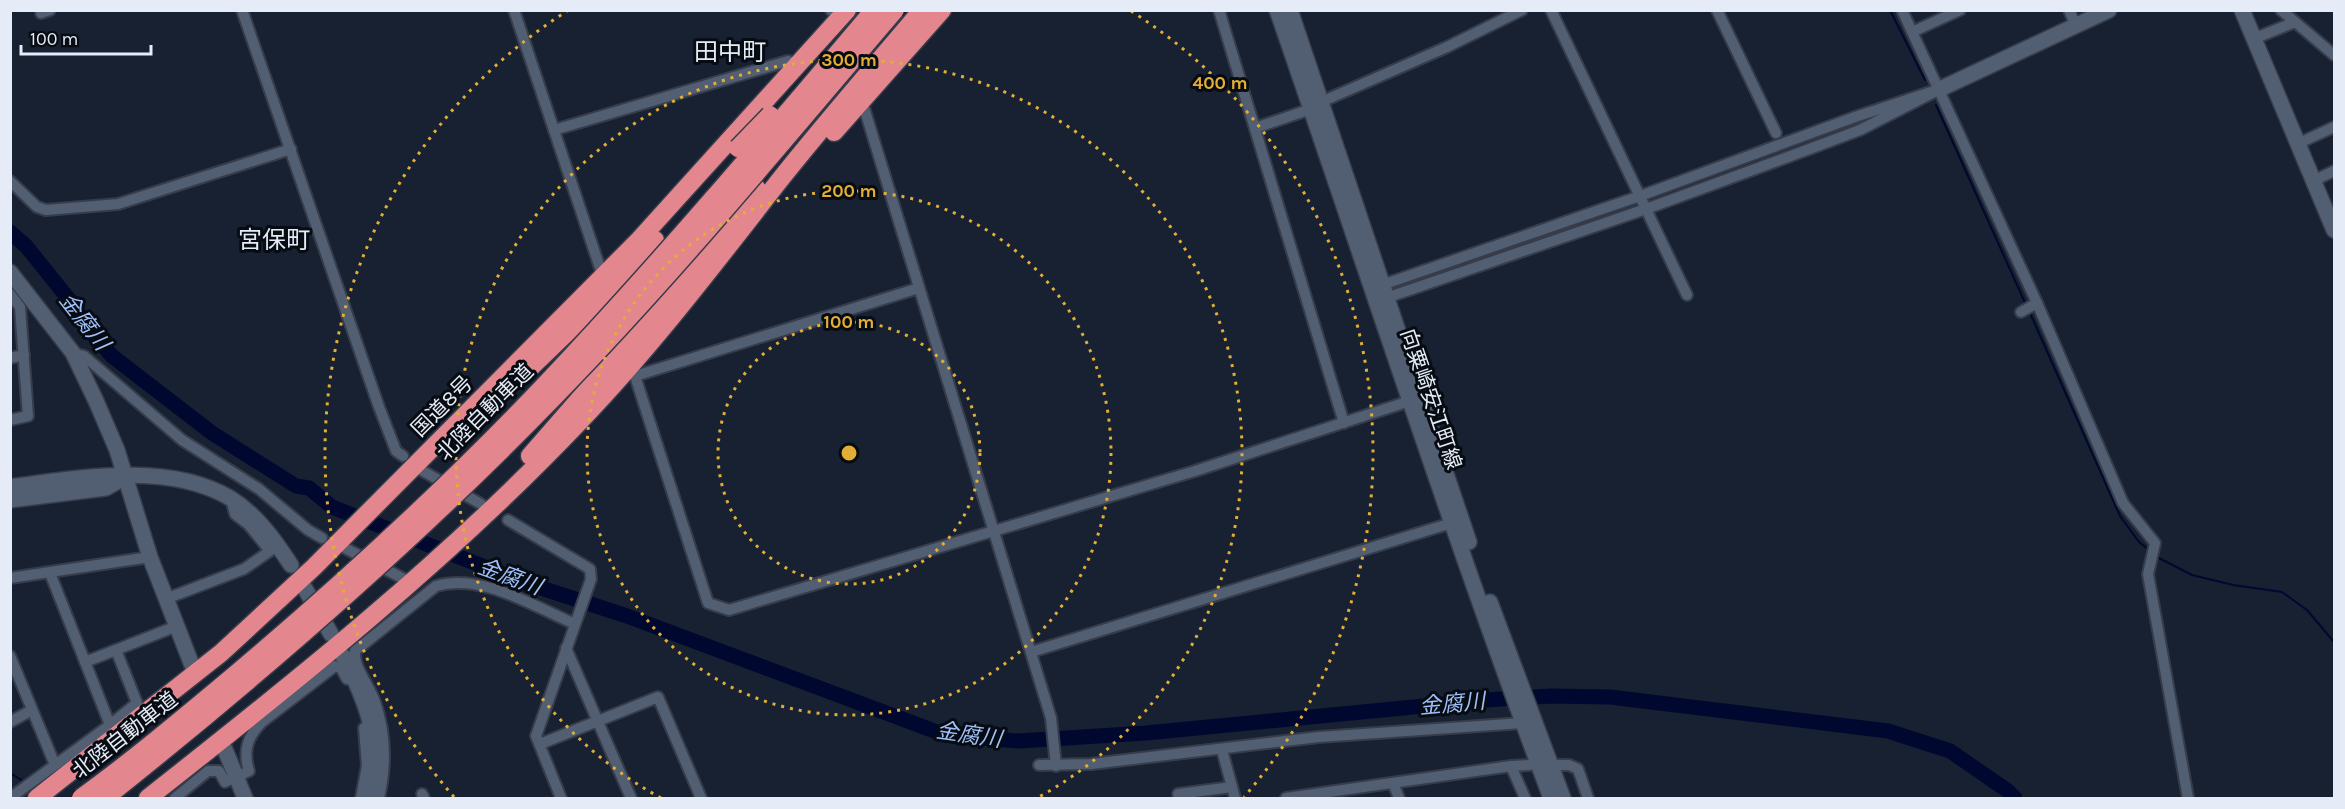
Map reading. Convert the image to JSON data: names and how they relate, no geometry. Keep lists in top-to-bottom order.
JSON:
{
  "streets": {
    "highway": ["国道8号", "北陸自動車道"],
    "street": ["向粟崎安江町線"]
  },
  "districts": ["田中町", "宮保町"],
  "water": ["金腐川"],
  "scale_bar": "100 m",
  "rings": [
    "300 m",
    "400 m",
    "200 m",
    "100 m"
  ]
}
